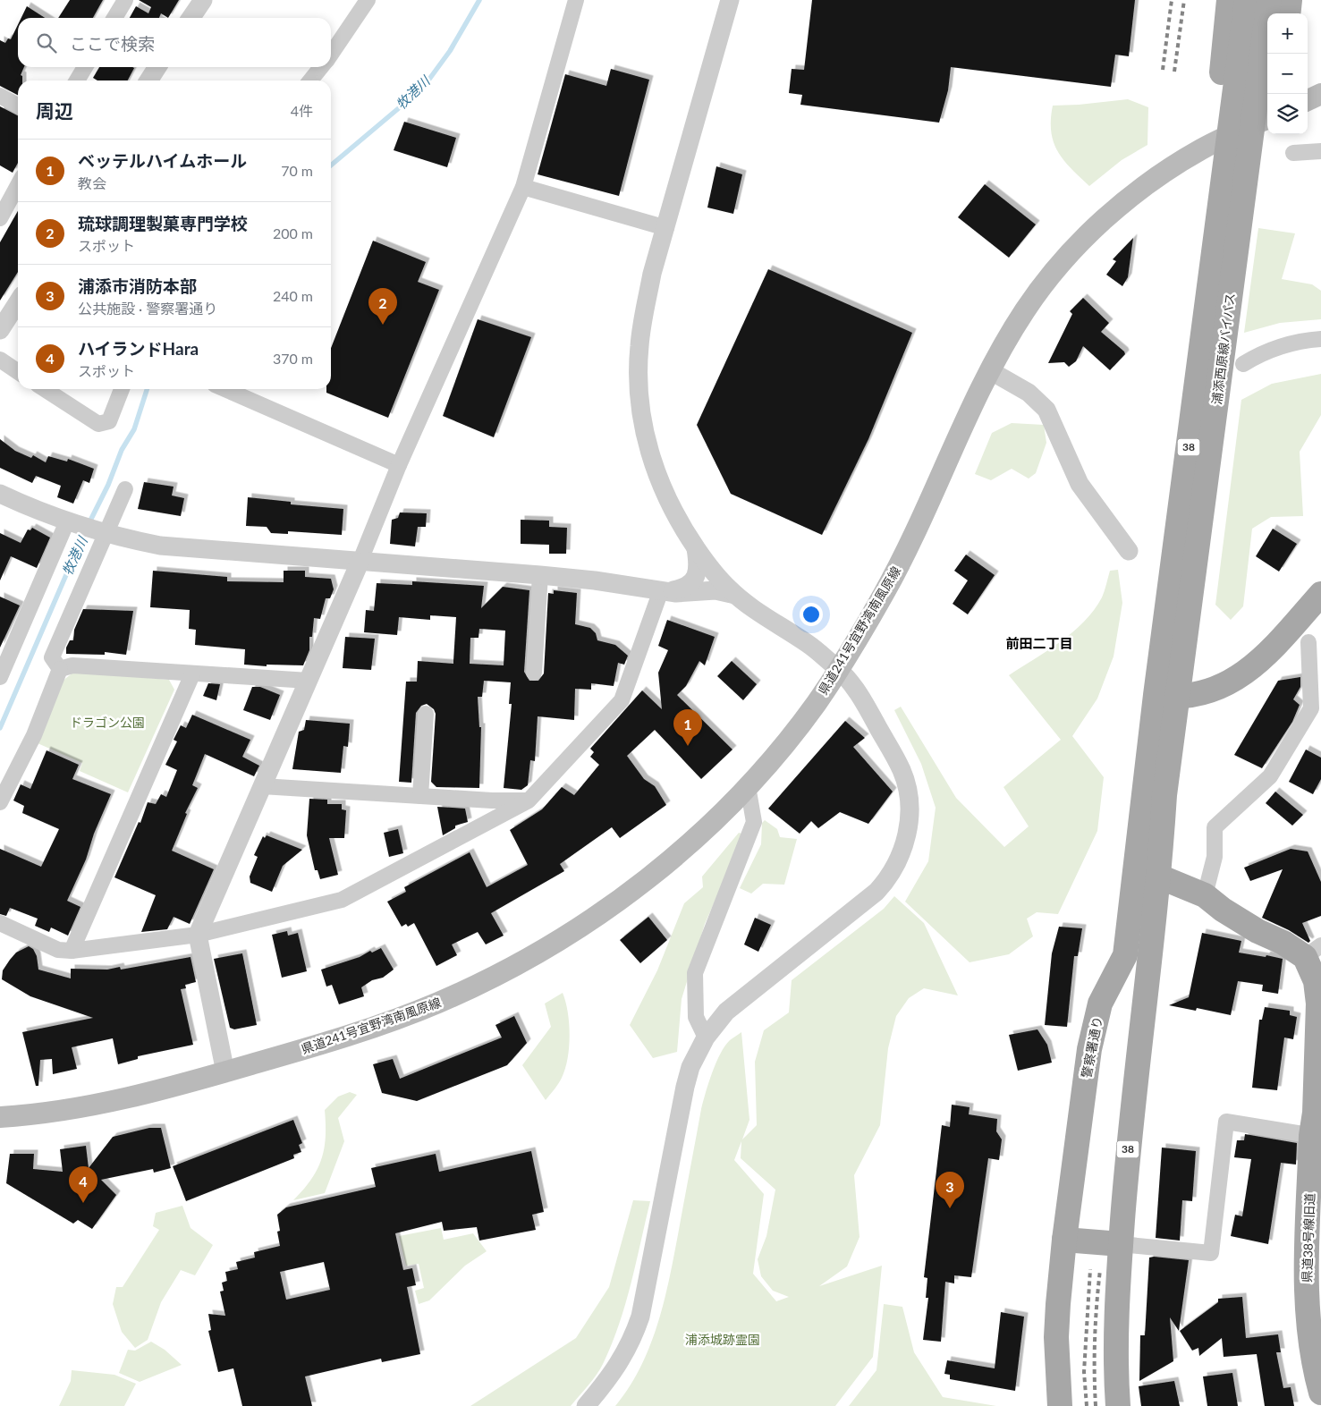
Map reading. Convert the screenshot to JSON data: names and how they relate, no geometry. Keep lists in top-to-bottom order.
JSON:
{
  "streets": {
    "main road": [
      "浦添西原線バイパス",
      "38",
      "県道241号宜野湾南風原線",
      "警察署通り",
      "県道38号線旧道"
    ]
  },
  "crossings": [
    ["浦添西原線バイパス", "38"],
    ["浦添西原線バイパス", "警察署通り"],
    ["38", "警察署通り"],
    ["38", "県道38号線旧道"]
  ],
  "districts": ["前田二丁目"],
  "water": ["牧港川"],
  "parks": ["ドラゴン公園", "浦添城跡霊園"],
  "page": {
    "map_buttons": ["+", "−"],
    "search": "ここで検索",
    "heading": ["周辺", "4件"],
    "list": [
      {
        "mark": "1",
        "name": "ベッテルハイムホール",
        "note": "教会",
        "value": "70 m"
      },
      {
        "mark": "2",
        "name": "琉球調理製菓専門学校",
        "note": "スポット",
        "value": "200 m"
      },
      {
        "mark": "3",
        "name": "浦添市消防本部",
        "note": "公共施設 · 警察署通り",
        "value": "240 m"
      },
      {
        "mark": "4",
        "name": "ハイランドHara",
        "note": "スポット",
        "value": "370 m"
      }
    ],
    "pins": [
      "2",
      "1",
      "4",
      "3"
    ]
  }
}
